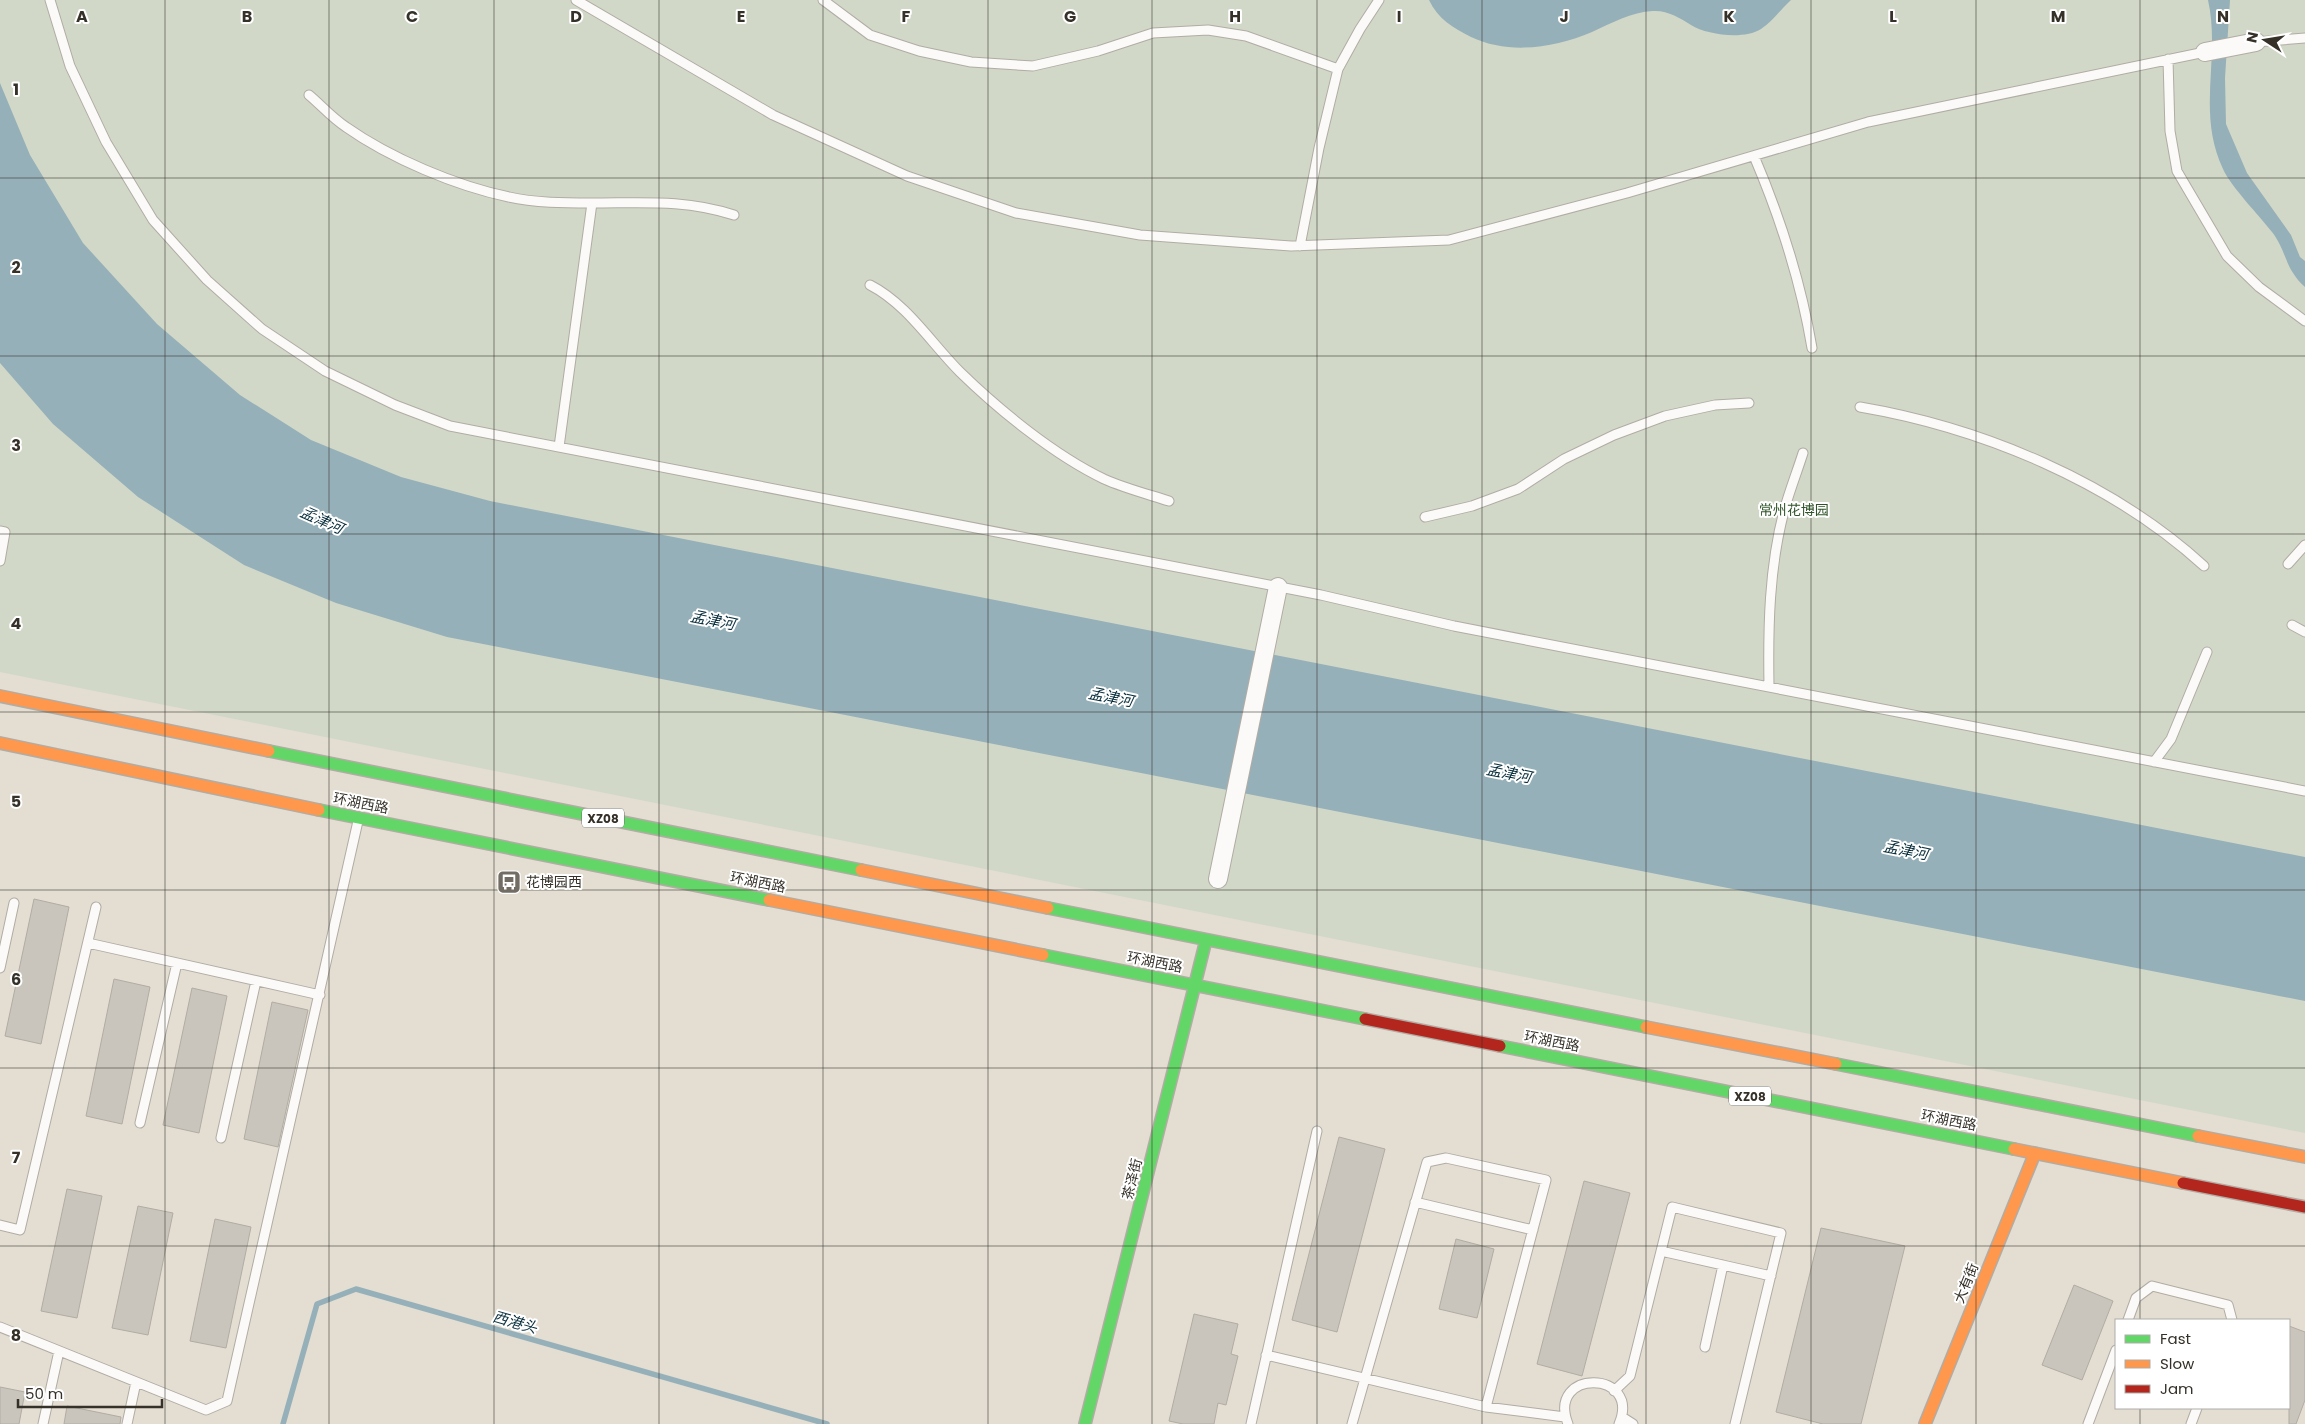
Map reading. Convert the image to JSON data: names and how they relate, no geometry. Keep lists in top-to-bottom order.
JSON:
{
  "streets": {
    "main road": [
      "环湖西路",
      "XZ08",
      "茶泽街",
      "大有街"
    ]
  },
  "crossings": [
    ["环湖西路", "茶泽街"],
    ["环湖西路", "大有街"],
    ["XZ08", "茶泽街"]
  ],
  "water": ["孟津河", "西港头"],
  "parks": ["常州花博园"],
  "places": {
    "bus stop": ["花博园西"]
  },
  "legend": ["Fast", "Slow", "Jam"],
  "scale_bar": "50 m",
  "north": "left",
  "grid": {
    "columns": [
      "A",
      "B",
      "C",
      "D",
      "E",
      "F",
      "G",
      "H",
      "I",
      "J",
      "K",
      "L",
      "M",
      "N"
    ],
    "rows": [
      "1",
      "2",
      "3",
      "4",
      "5",
      "6",
      "7",
      "8"
    ]
  }
}
